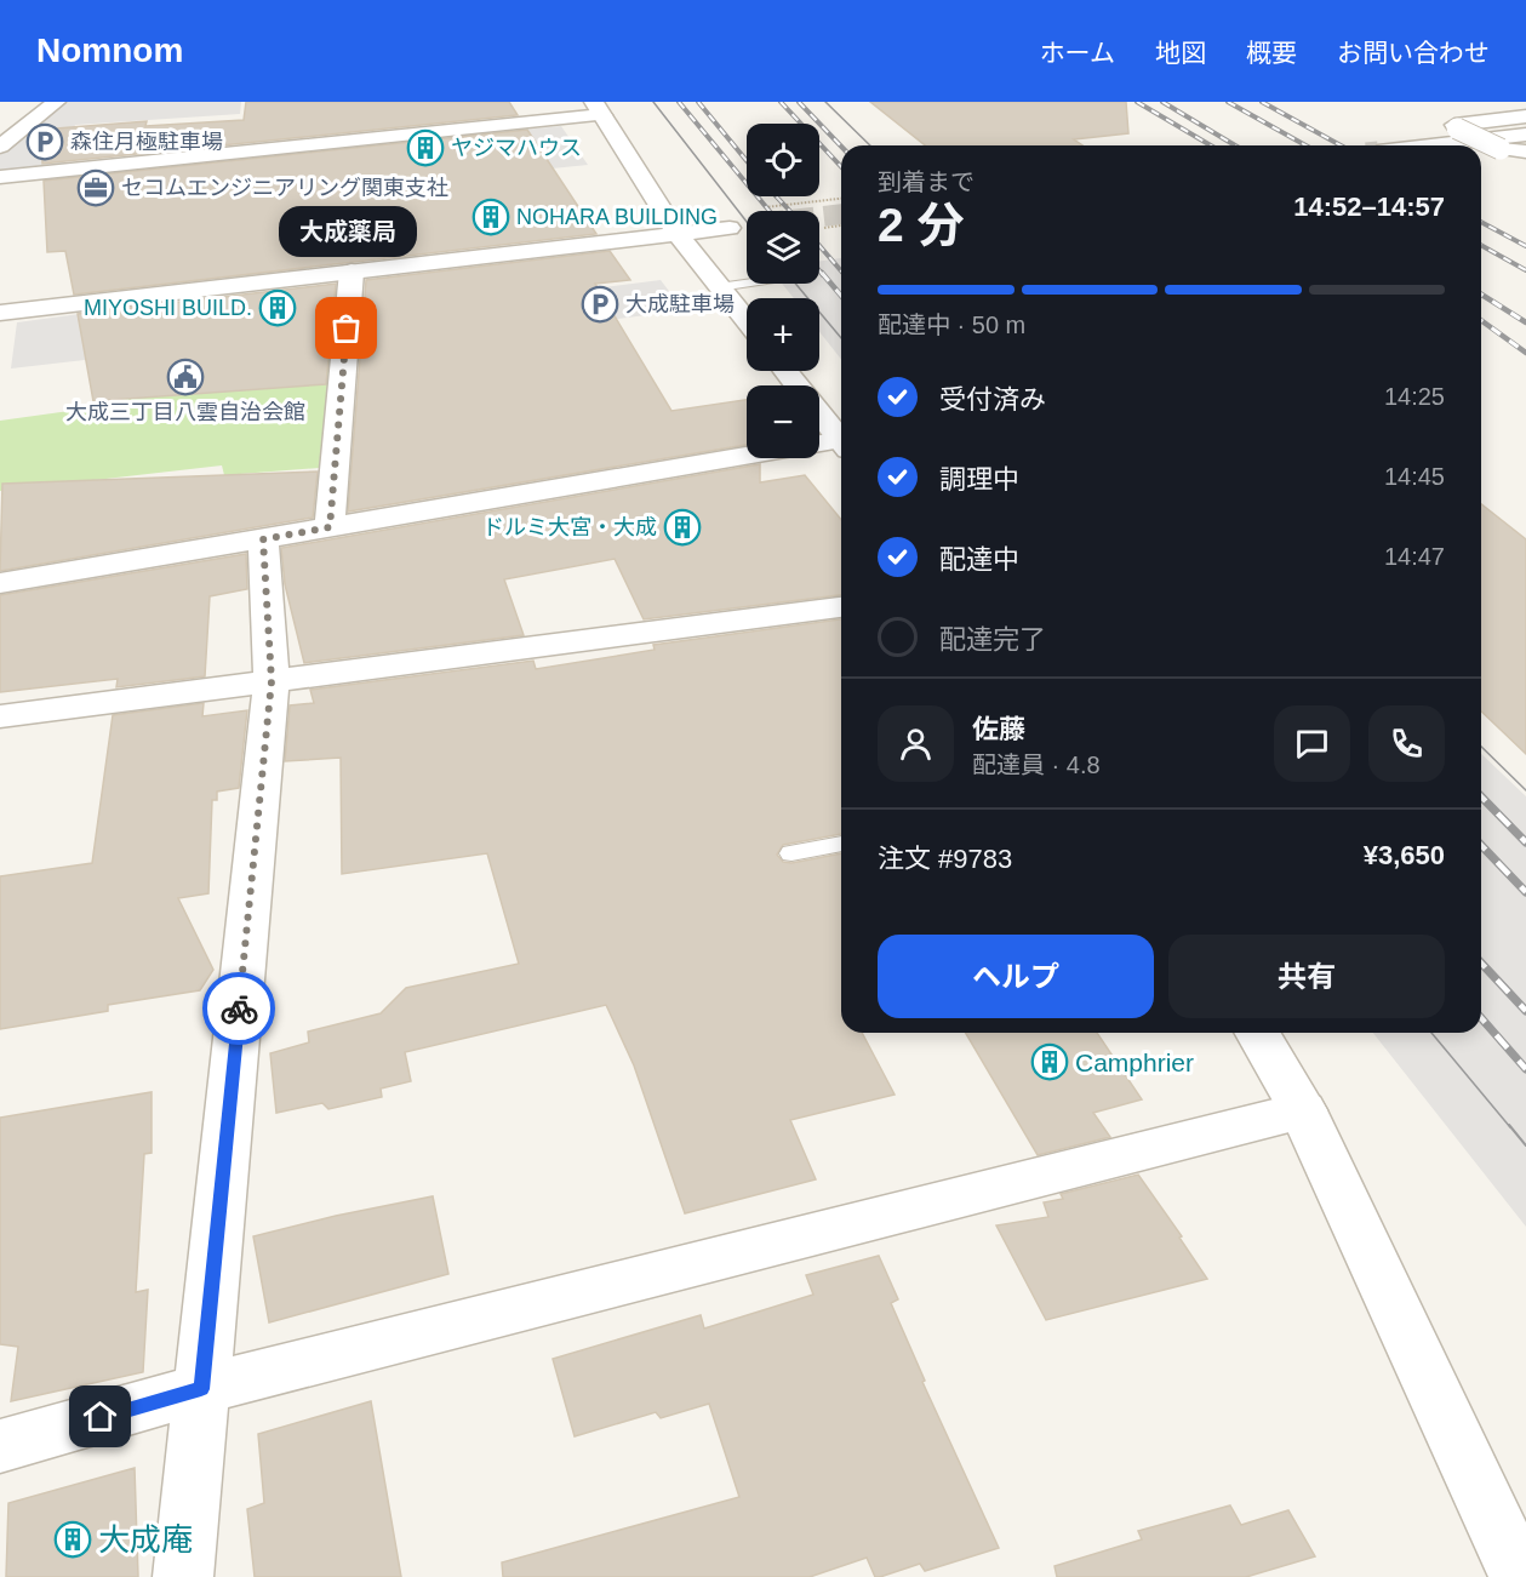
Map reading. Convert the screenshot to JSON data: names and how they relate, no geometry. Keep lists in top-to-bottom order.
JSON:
{
  "places": {
    "parking": ["森住月極駐車場", "大成駐車場"],
    "building": [
      "ヤジマハウス",
      "NOHARA BUILDING",
      "MIYOSHI BUILD.",
      "ドルミ大宮・大成",
      "Camphrier",
      "大成庵"
    ],
    "office": ["セコムエンジニアリング関東支社"],
    "other": ["大成薬局"],
    "public building": ["大成三丁目八雲自治会館"]
  },
  "page": {
    "header": "Nomnom",
    "nav": [
      "ホーム",
      "地図",
      "概要",
      "お問い合わせ"
    ],
    "map_buttons": ["+", "−"],
    "heading": ["2 分", "到着まで", "14:52–14:57"],
    "panel": [
      "佐藤",
      "配達員 · 4.8",
      "注文 #9783",
      "¥3,650"
    ],
    "bubble": "大成薬局",
    "bar": "配達中 · 50 m",
    "list": [
      ["受付済み", "14:25"],
      ["調理中", "14:45"],
      ["配達中", "14:47"],
      "配達完了"
    ],
    "buttons": ["ヘルプ", "共有"]
  }
}
